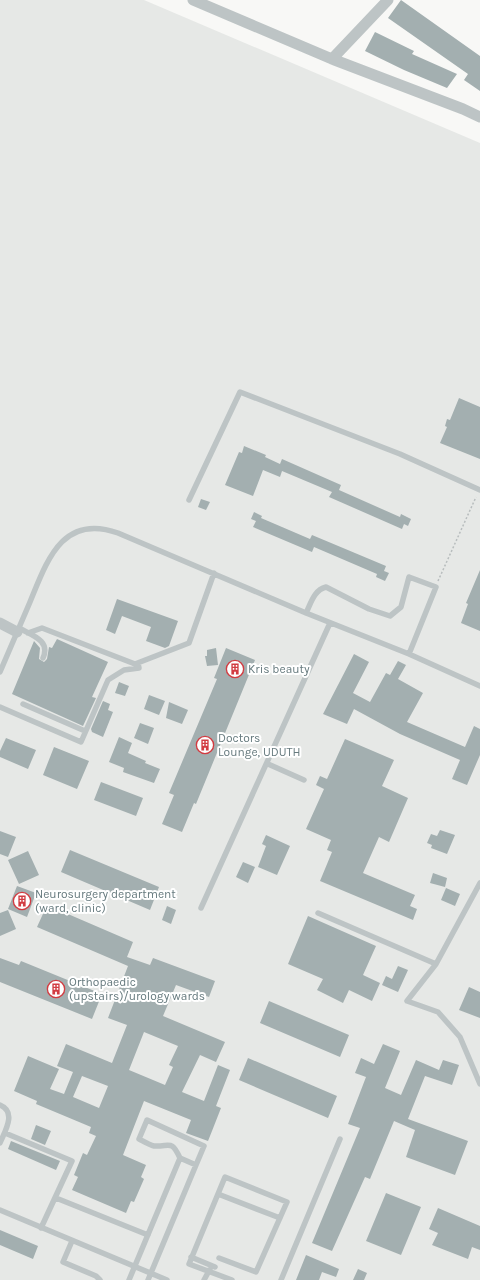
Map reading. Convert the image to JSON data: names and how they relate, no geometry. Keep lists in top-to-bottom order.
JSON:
{
  "places": {
    "building": [
      "Kris beauty",
      "Doctors Lounge, UDUTH",
      "Neurosurgery department (ward, clinic)",
      "Orthopaedic (upstairs)/urology wards"
    ]
  }
}
